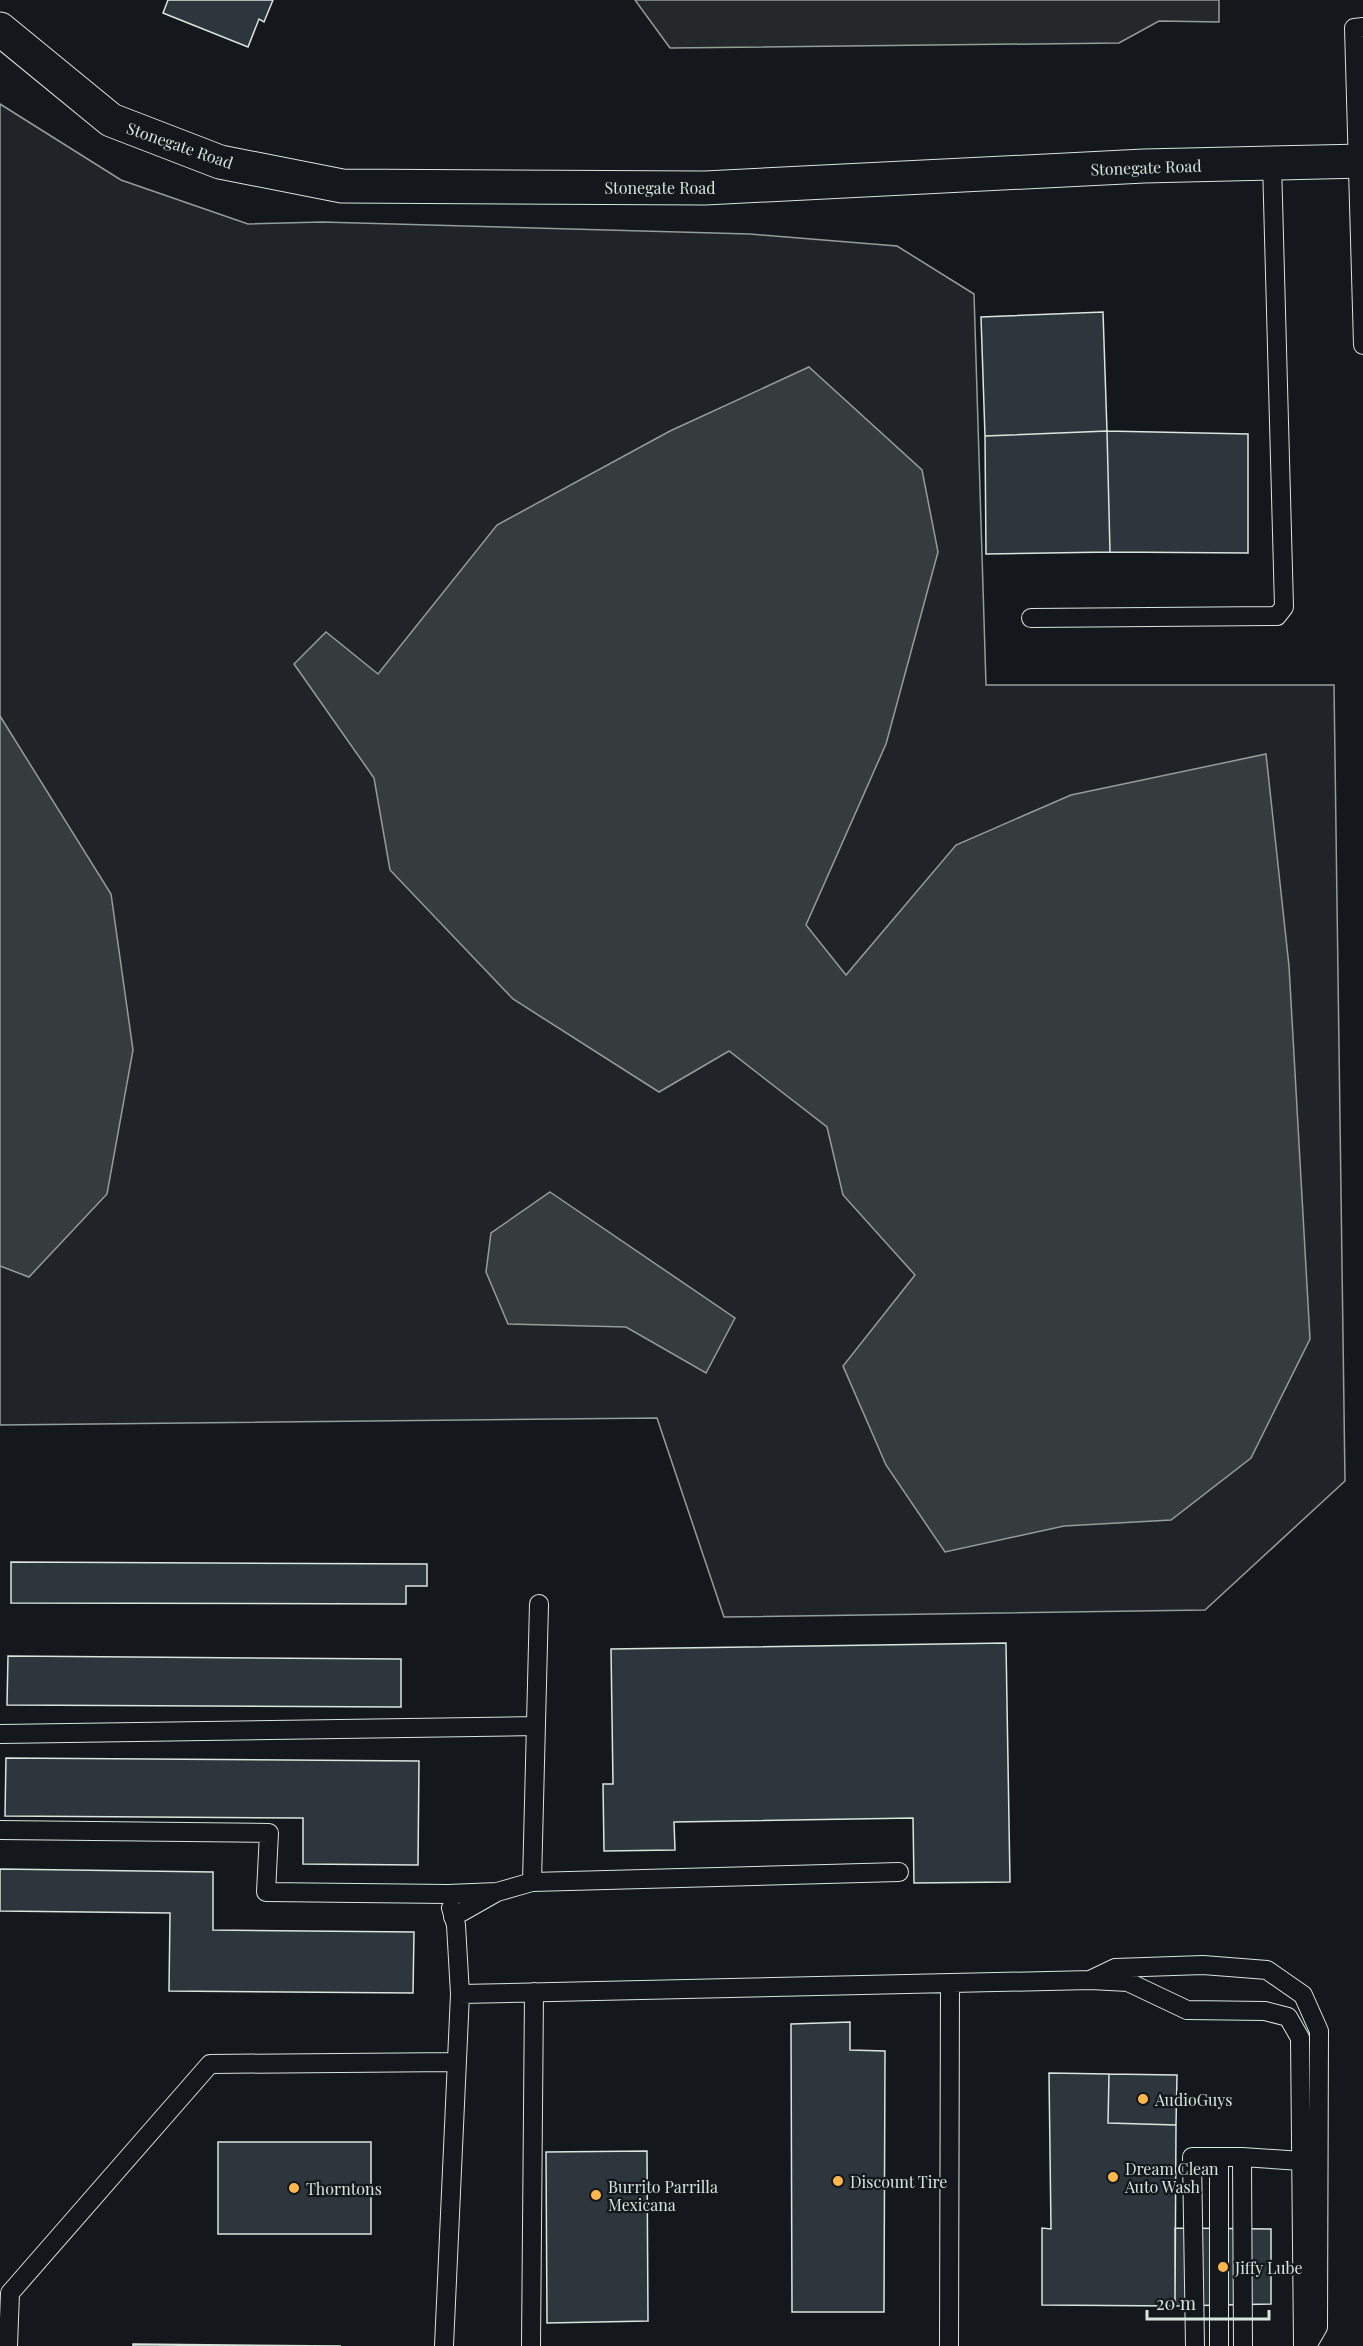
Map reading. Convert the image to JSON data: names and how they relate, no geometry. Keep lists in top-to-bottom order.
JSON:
{
  "streets": {
    "street": ["Stonegate Road"]
  },
  "places": [
    "AudioGuys",
    "Dream Clean Auto Wash",
    "Discount Tire",
    "Thorntons",
    "Burrito Parrilla Mexicana",
    "Jiffy Lube"
  ],
  "scale_bar": "20 m"
}
